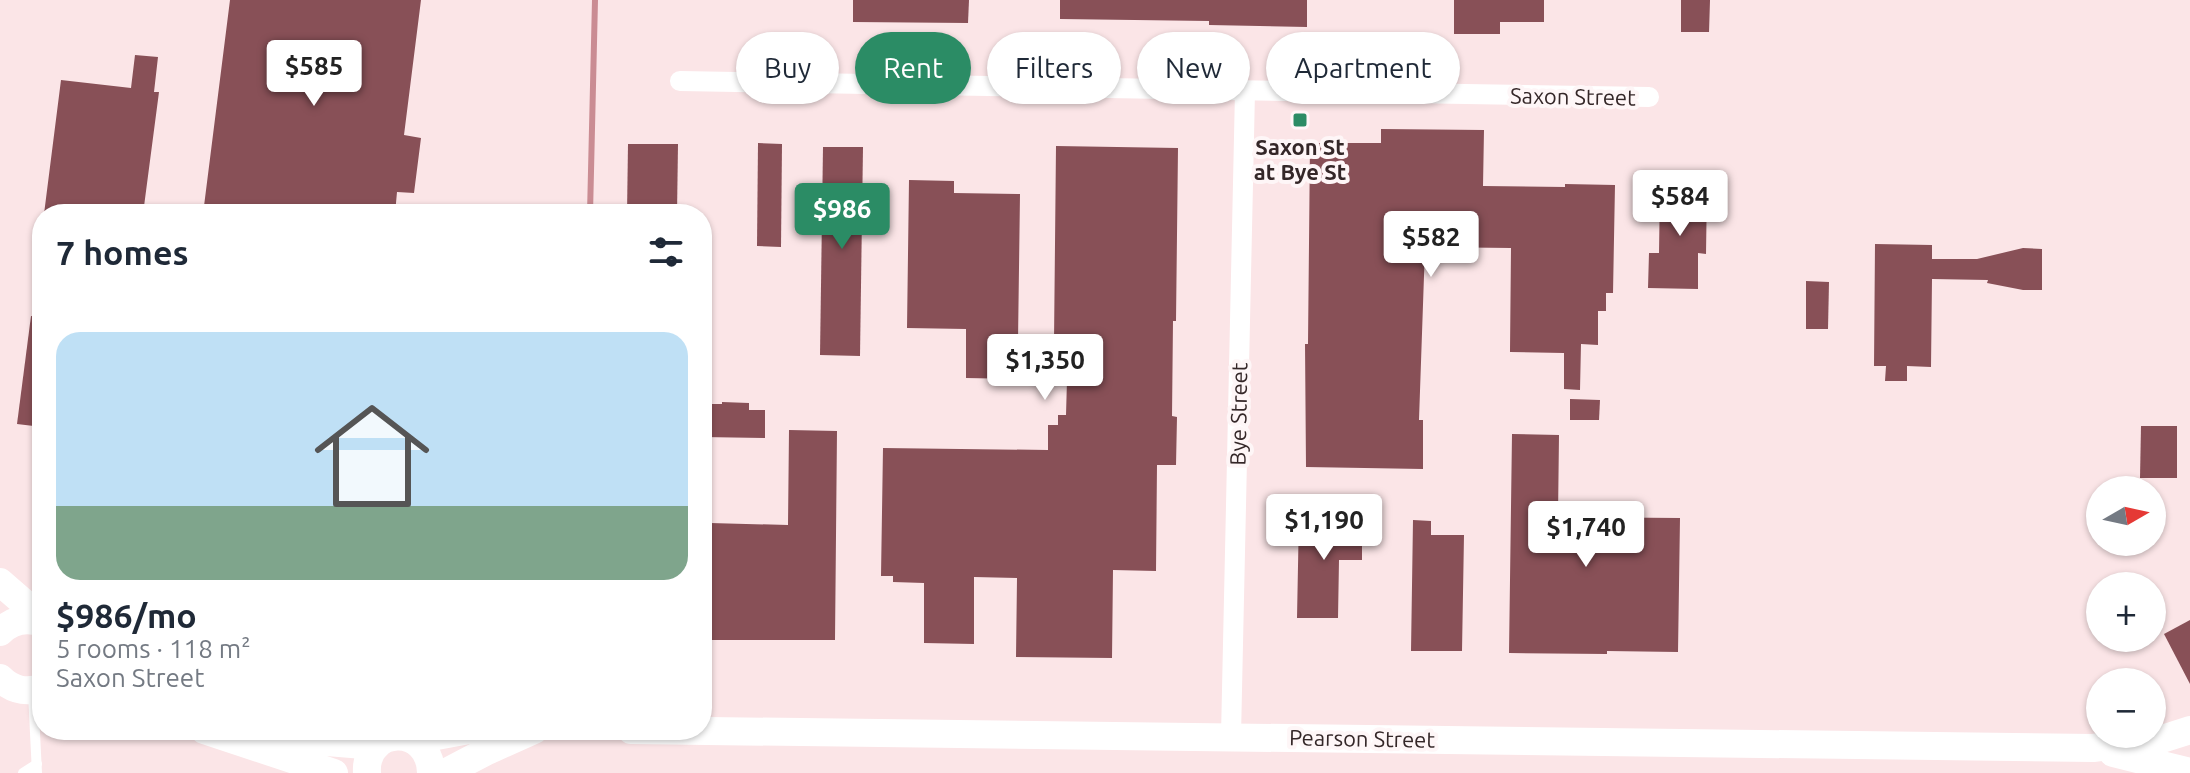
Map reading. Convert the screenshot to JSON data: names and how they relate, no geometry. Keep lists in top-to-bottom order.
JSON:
{
  "streets": {
    "main road": ["Pearson Street"],
    "street": ["Saxon Street", "Bye Street"]
  },
  "crossings": [
    ["Bye Street", "Pearson Street"]
  ],
  "places": {
    "transit": ["Saxon St at Bye St"]
  },
  "north": "right",
  "page": {
    "chip": [
      "Buy",
      "Rent",
      "Filters",
      "New",
      "Apartment"
    ],
    "price": [
      "$585",
      "$584",
      "$986",
      "$582",
      "$1,350",
      "$1,190",
      "$1,740"
    ],
    "heading": "7 homes",
    "list": [
      {
        "name": "$986/mo",
        "note": "5 rooms · 118 m² · Saxon Street"
      }
    ],
    "map_buttons": ["+", "−"]
  }
}
